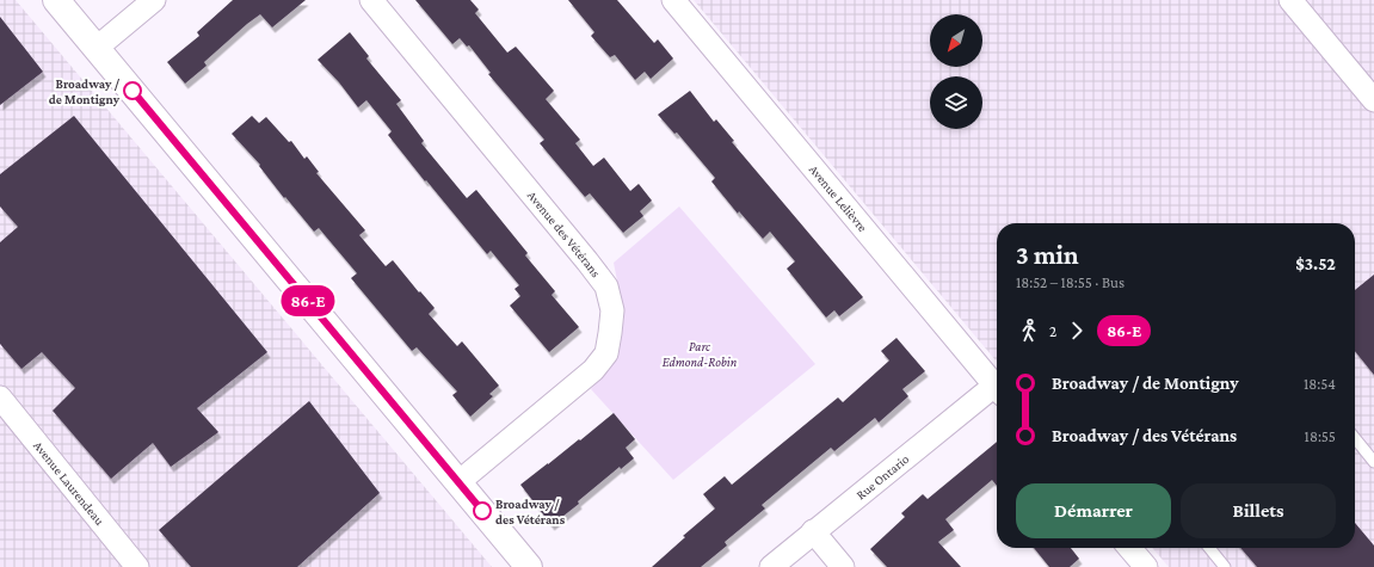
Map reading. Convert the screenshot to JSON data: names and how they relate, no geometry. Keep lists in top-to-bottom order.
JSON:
{
  "streets": {
    "street": [
      "Avenue Lelièvre",
      "Avenue des Vétérans",
      "Rue Ontario",
      "Avenue Laurendeau"
    ]
  },
  "parks": ["Parc Edmond-Robin"],
  "places": ["Broadway / de Montigny", "Broadway / des Vétérans"],
  "lines": ["bus line 86-E"],
  "north": "bottom left",
  "page": {
    "on_map": "86-E",
    "heading": ["3 min", "18:52 – 18:55 · Bus", "$3.52"],
    "legs": ["2", "86-E"],
    "list": [
      {
        "name": "Broadway / de Montigny",
        "value": "18:54"
      },
      {
        "name": "Broadway / des Vétérans",
        "value": "18:55"
      }
    ],
    "buttons": ["Démarrer", "Billets"]
  }
}
